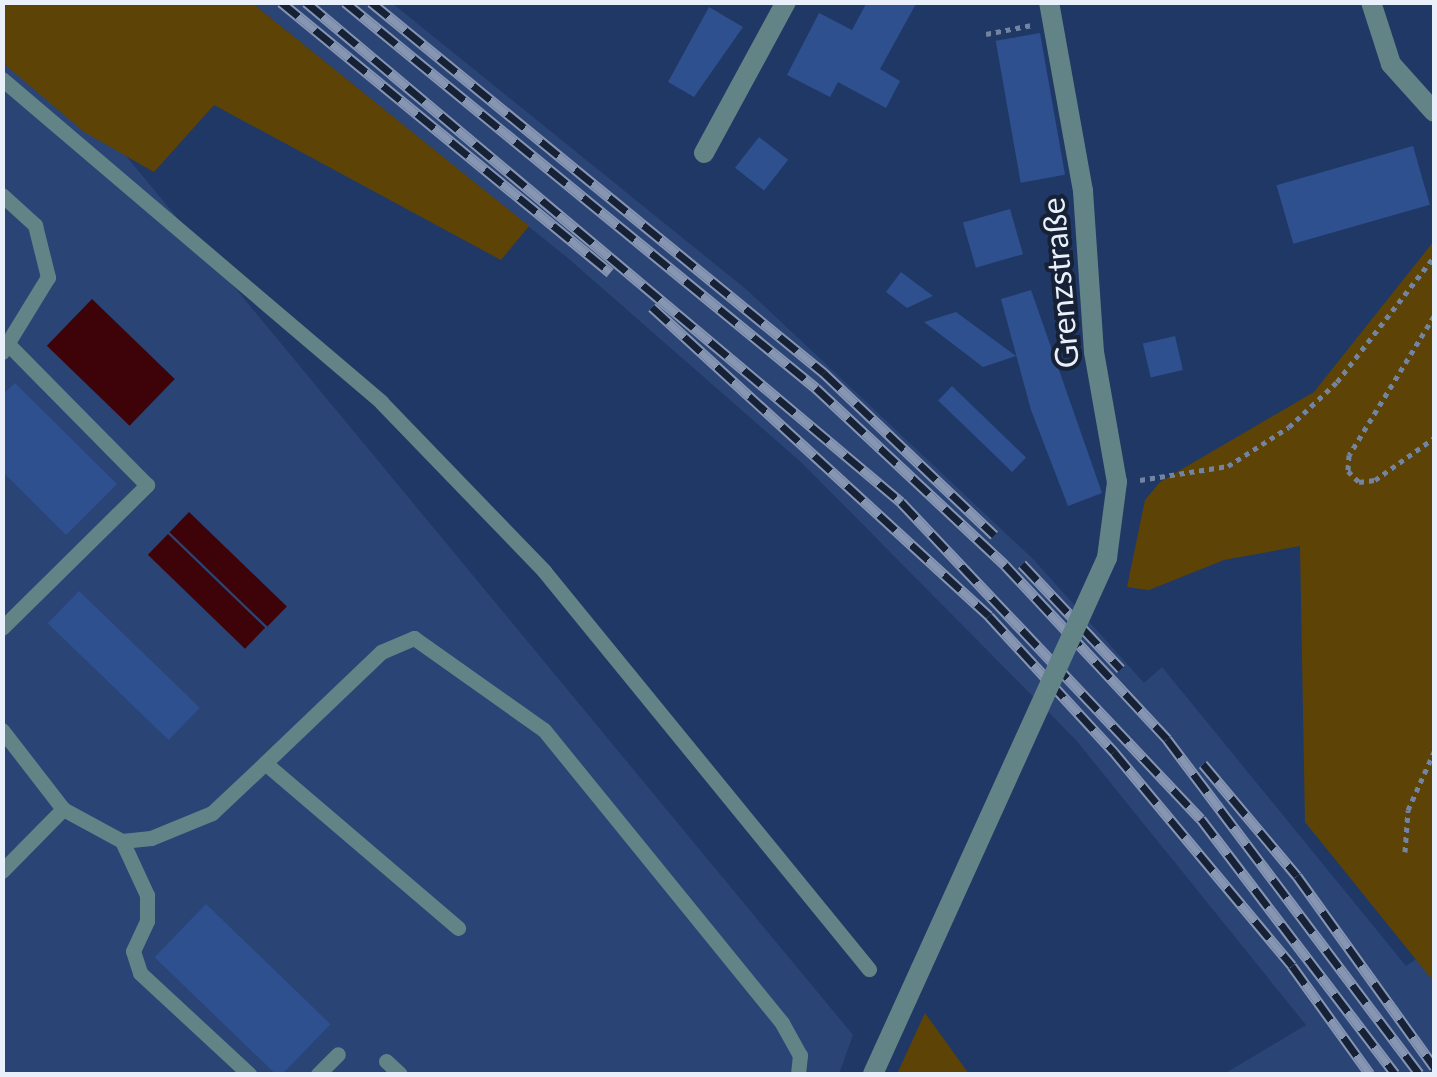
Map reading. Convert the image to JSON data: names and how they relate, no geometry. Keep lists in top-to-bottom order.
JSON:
{
  "streets": {
    "street": ["Grenzstraße"]
  }
}
